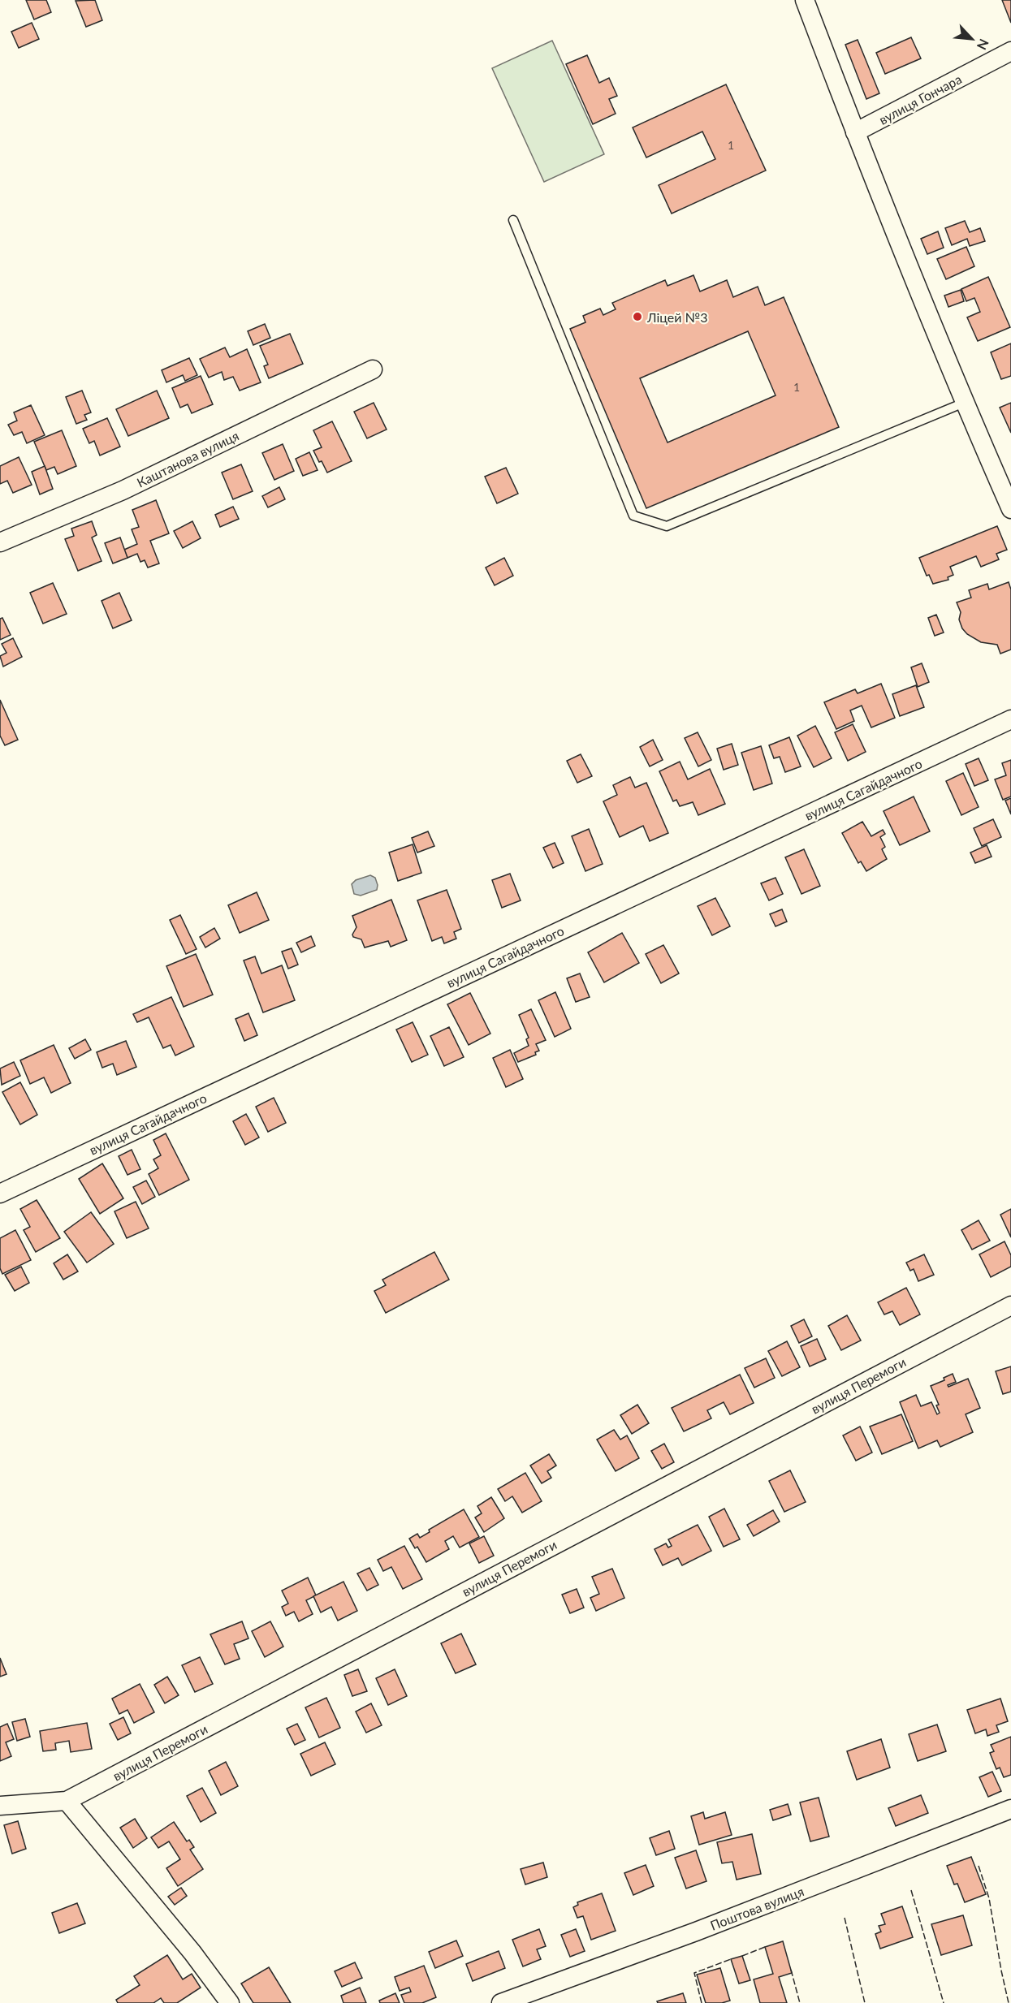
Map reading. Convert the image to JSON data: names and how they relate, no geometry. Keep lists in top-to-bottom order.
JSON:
{
  "streets": {
    "street": [
      "вулиця Гончара",
      "Каштанова вулиця",
      "вулиця Сагайдачного",
      "вулиця Перемоги",
      "Поштова вулиця"
    ]
  },
  "places": ["Ліцей №3"],
  "house_numbers": ["1", "1"],
  "north": "bottom right"
}
